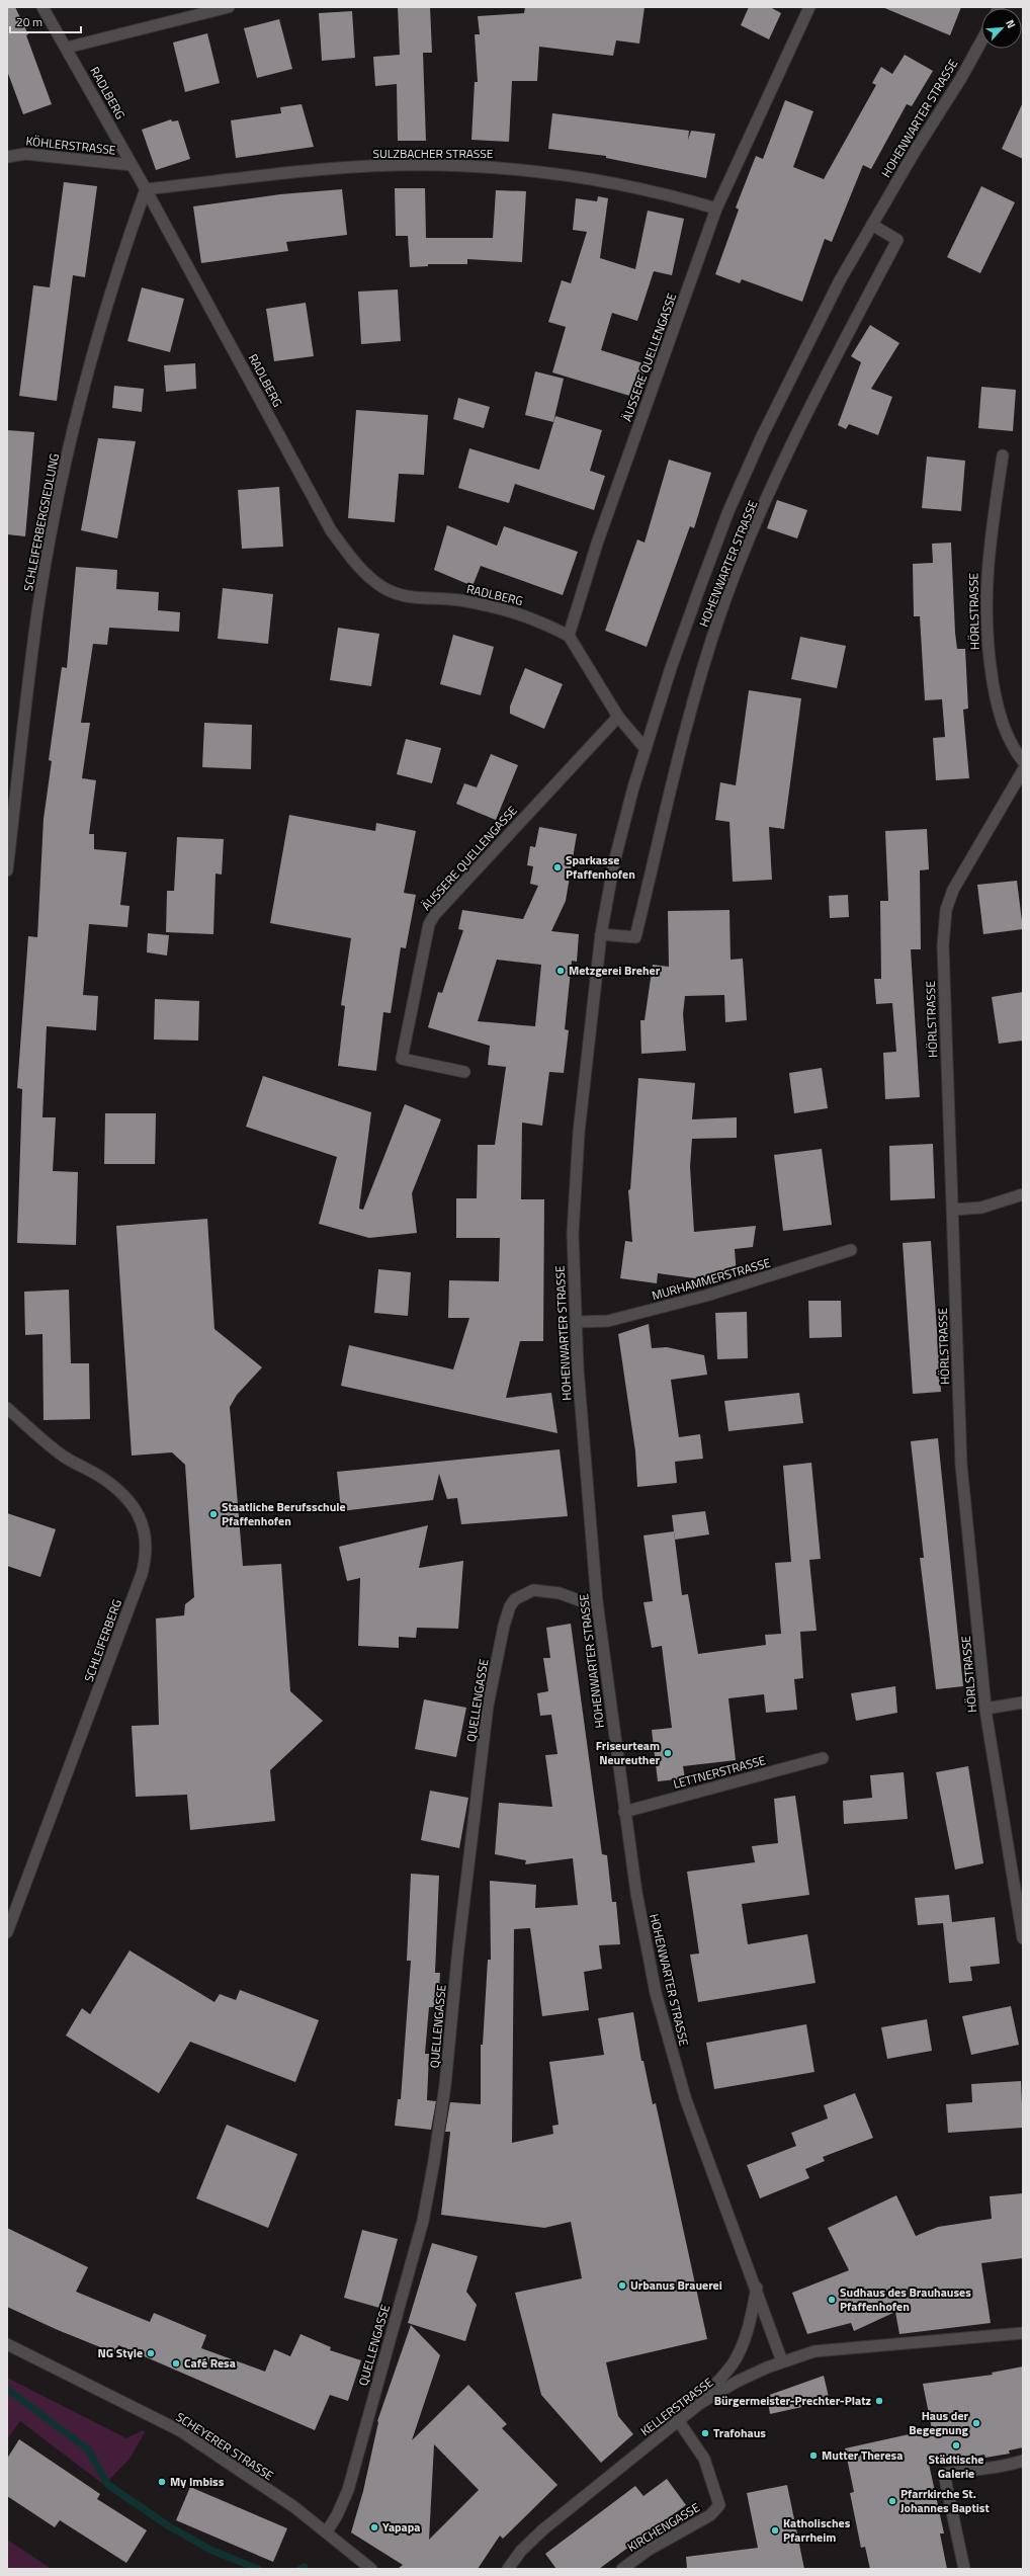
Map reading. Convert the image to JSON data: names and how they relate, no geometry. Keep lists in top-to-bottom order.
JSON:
{
  "streets": {
    "street": [
      "RADLBERG",
      "HOHENWARTER STRASSE",
      "KÖHLERSTRASSE",
      "SULZBACHER STRASSE",
      "ÄUSSERE QUELLENGASSE",
      "SCHLEIFERBERGSIEDLUNG",
      "HÖRLSTRASSE",
      "MURHAMMERSTRASSE",
      "SCHLEIFERBERG",
      "QUELLENGASSE",
      "LETTNERSTRASSE",
      "KELLERSTRASSE",
      "SCHEYERER STRASSE",
      "KIRCHENGASSE"
    ]
  },
  "crossings": [
    ["RADLBERG", "KÖHLERSTRASSE"],
    ["RADLBERG", "SULZBACHER STRASSE"],
    ["RADLBERG", "ÄUSSERE QUELLENGASSE"],
    ["RADLBERG", "SCHLEIFERBERGSIEDLUNG"],
    ["HOHENWARTER STRASSE", "MURHAMMERSTRASSE"],
    ["HOHENWARTER STRASSE", "QUELLENGASSE"],
    ["HOHENWARTER STRASSE", "LETTNERSTRASSE"],
    ["HOHENWARTER STRASSE", "KELLERSTRASSE"],
    ["SULZBACHER STRASSE", "ÄUSSERE QUELLENGASSE"],
    ["SULZBACHER STRASSE", "SCHLEIFERBERGSIEDLUNG"],
    ["QUELLENGASSE", "SCHEYERER STRASSE"],
    ["KELLERSTRASSE", "KIRCHENGASSE"]
  ],
  "places": [
    "Sparkasse Pfaffenhofen",
    "Metzgerei Breher",
    "Staatliche Berufsschule Pfaffenhofen",
    "Friseurteam Neureuther",
    "Urbanus Brauerei",
    "Sudhaus des Brauhauses Pfaffenhofen",
    "NG Style",
    "Café Resa",
    "Bürgermeister-Prechter-Platz",
    "Haus der Begegnung",
    "Trafohaus",
    "Städtische Galerie",
    "Mutter Theresa",
    "My Imbiss",
    "Pfarrkirche St. Johannes Baptist",
    "Yapapa",
    "Katholisches Pfarrheim"
  ],
  "scale_bar": "20 m",
  "north": "top right"
}
